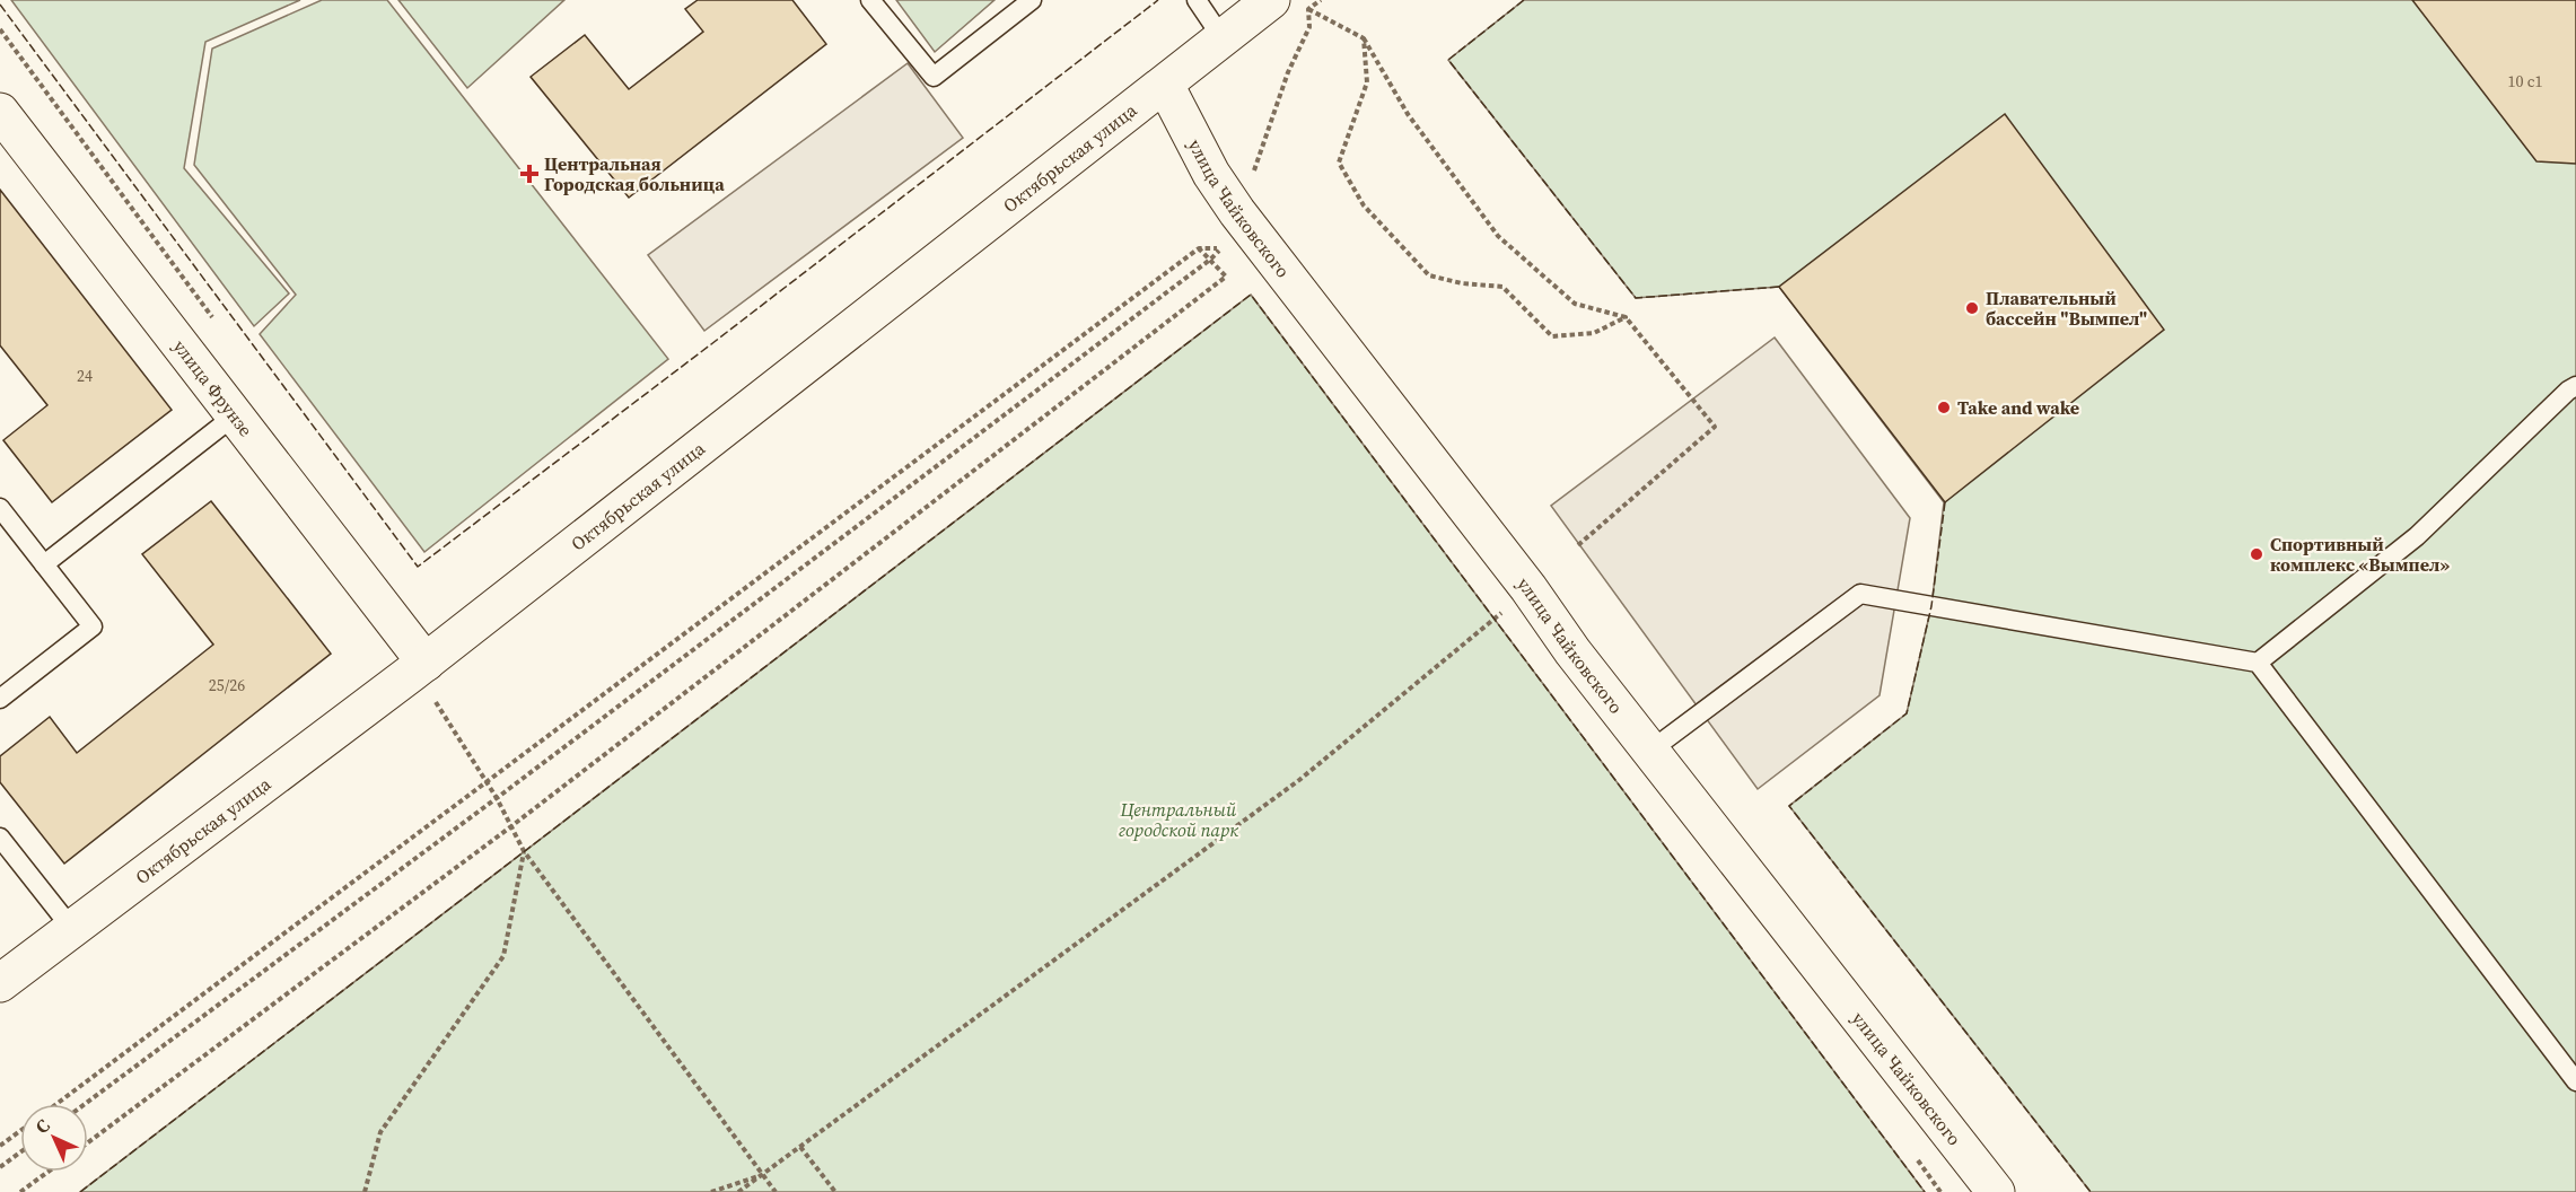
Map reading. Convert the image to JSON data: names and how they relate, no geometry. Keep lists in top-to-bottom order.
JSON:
{
  "streets": {
    "street": ["Октябрьская улица", "улица Чайковского", "улица Фрунзе"]
  },
  "crossings": [
    ["Октябрьская улица", "улица Чайковского"],
    ["Октябрьская улица", "улица Фрунзе"]
  ],
  "parks": ["Центральный городской парк"],
  "places": {
    "health": ["Центральная Городская больница"],
    "other": ["Плавательный бассейн \"Вымпел\"", "Take and wake", "Спортивный комплекс «Вымпел»"]
  },
  "house_numbers": ["10 с1", "24", "25/26"],
  "north": "top left"
}
